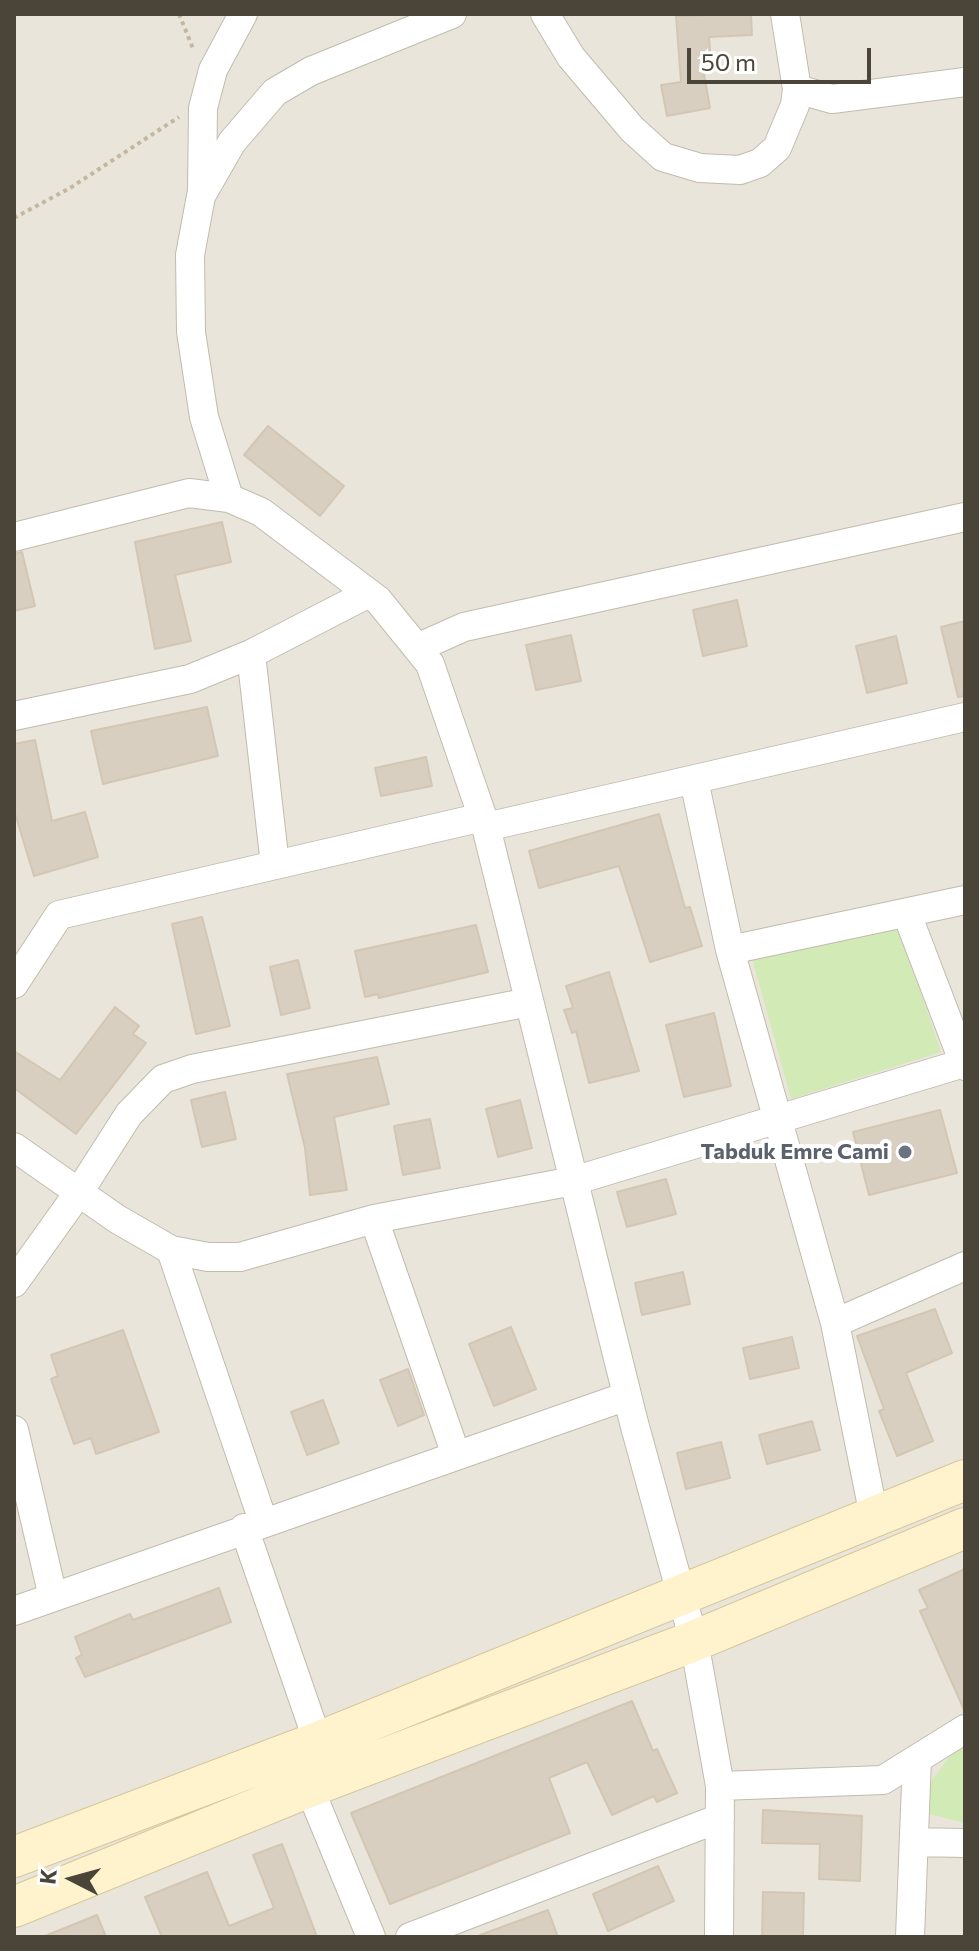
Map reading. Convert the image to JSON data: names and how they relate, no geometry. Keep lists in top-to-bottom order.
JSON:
{
  "places": ["Tabduk Emre Cami"],
  "scale_bar": "50 m",
  "north": "left"
}
